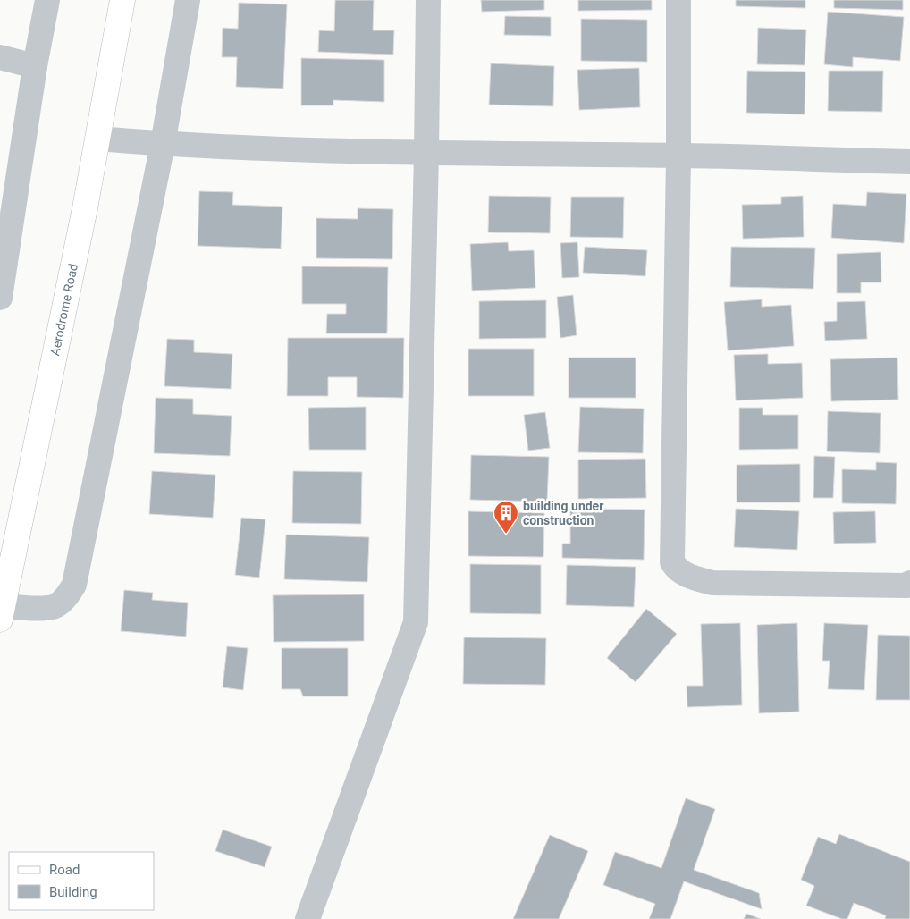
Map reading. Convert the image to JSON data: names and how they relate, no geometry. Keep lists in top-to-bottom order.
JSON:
{
  "streets": {
    "street": ["Aerodrome Road"]
  },
  "places": {
    "building": ["building under construction"]
  },
  "legend": ["Road", "Building"]
}
